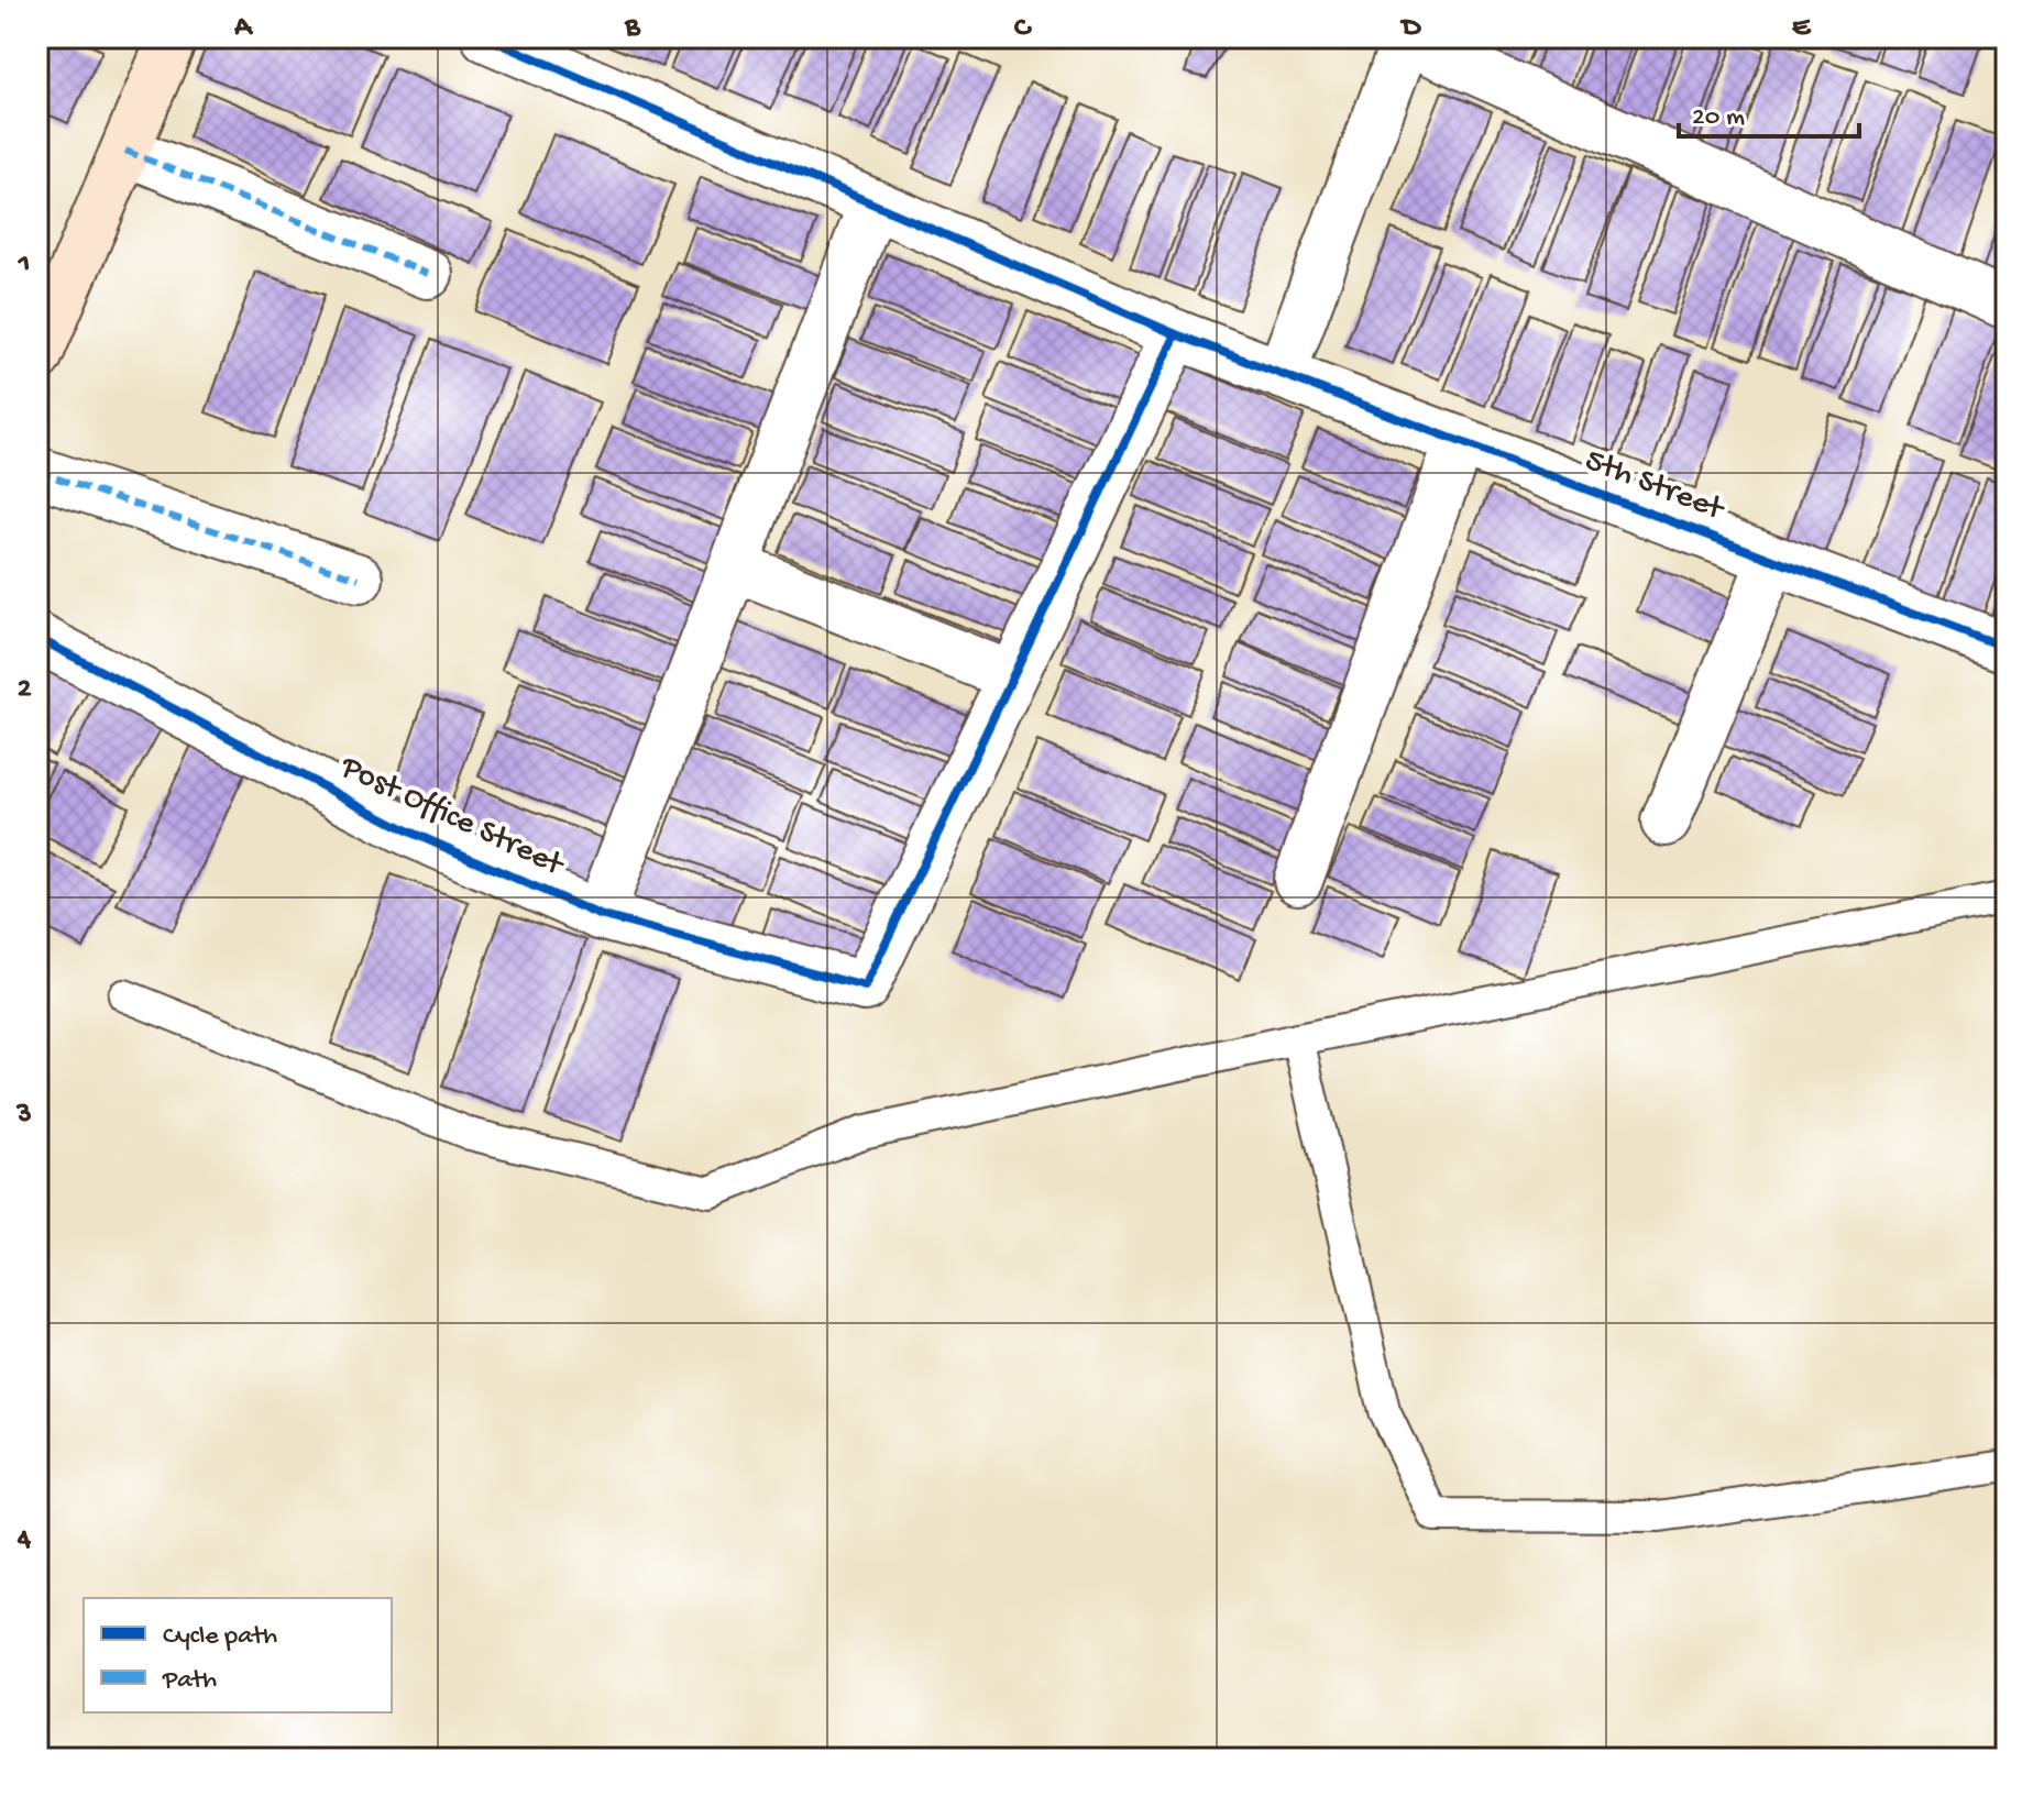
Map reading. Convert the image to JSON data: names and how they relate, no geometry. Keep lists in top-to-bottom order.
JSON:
{
  "streets": {
    "street": ["5th Street", "Post Office Street"]
  },
  "legend": ["Cycle path", "Path"],
  "scale_bar": "20 m",
  "grid": {
    "columns": [
      "A",
      "B",
      "C",
      "D",
      "E"
    ],
    "rows": [
      "1",
      "2",
      "3",
      "4"
    ]
  }
}
